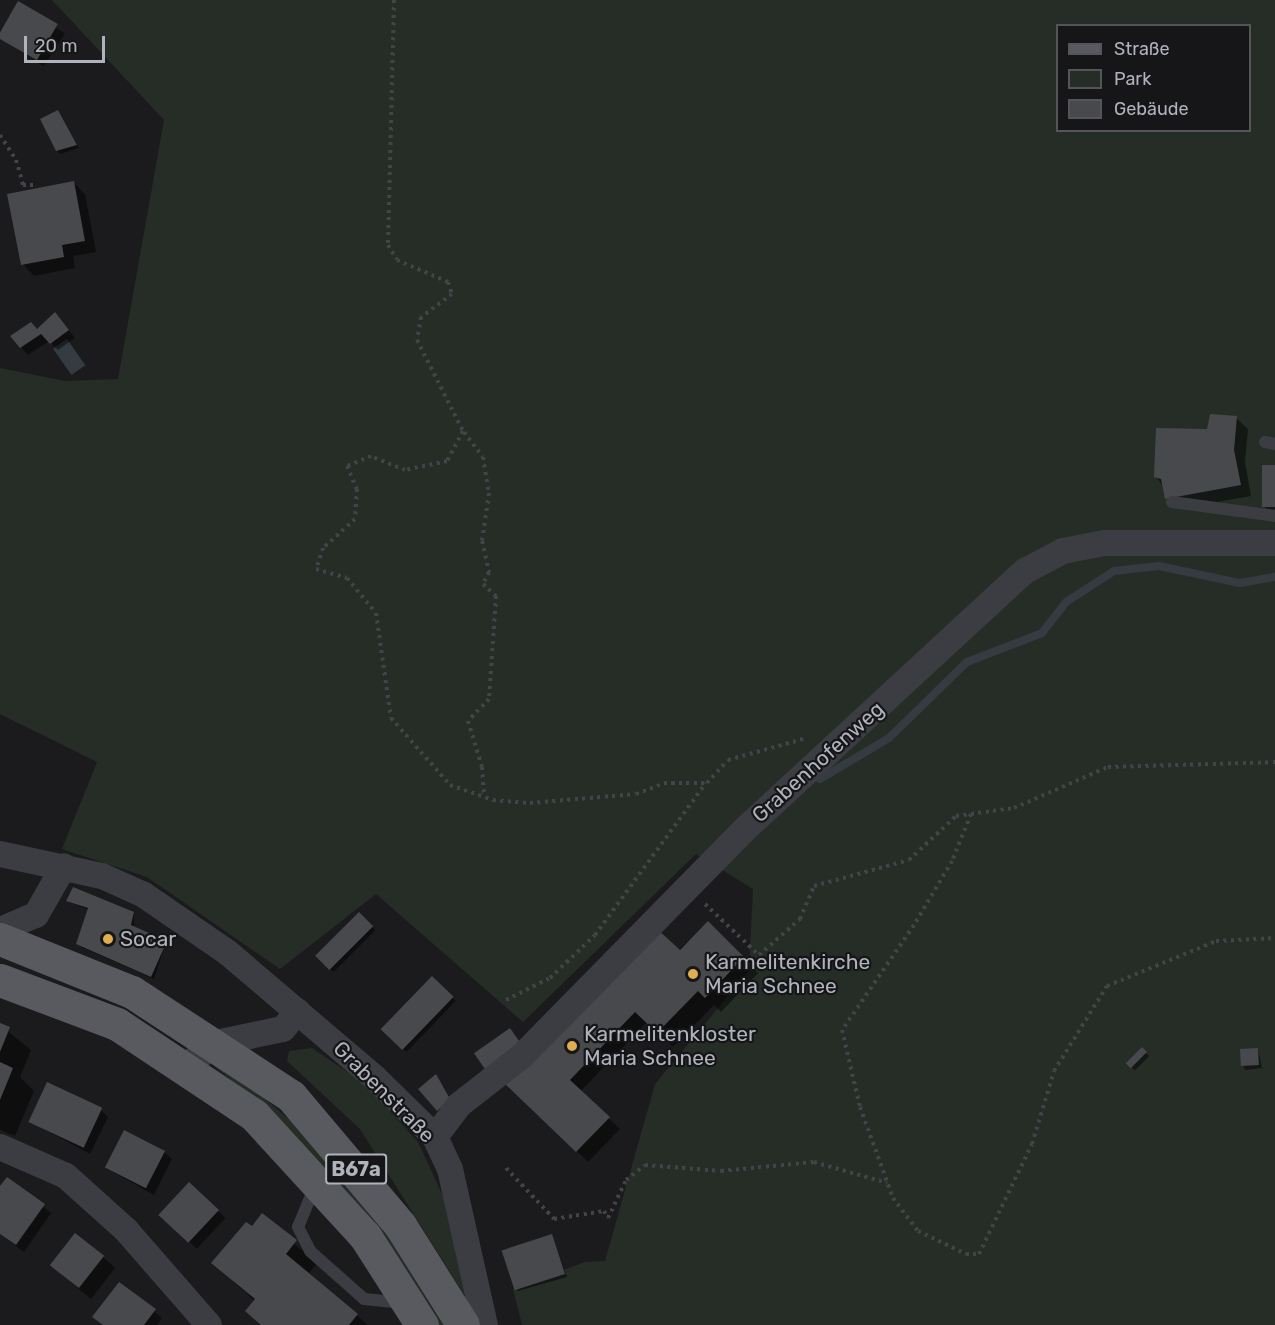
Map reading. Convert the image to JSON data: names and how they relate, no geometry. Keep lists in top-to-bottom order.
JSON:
{
  "streets": {
    "main road": ["B67a"],
    "street": ["Grabenhofenweg", "Grabenstraße"]
  },
  "crossings": [
    ["Grabenhofenweg", "Grabenstraße"]
  ],
  "places": ["Socar", "Karmelitenkirche Maria Schnee", "Karmelitenkloster Maria Schnee"],
  "legend": ["Straße", "Park", "Gebäude"],
  "scale_bar": "20 m"
}
